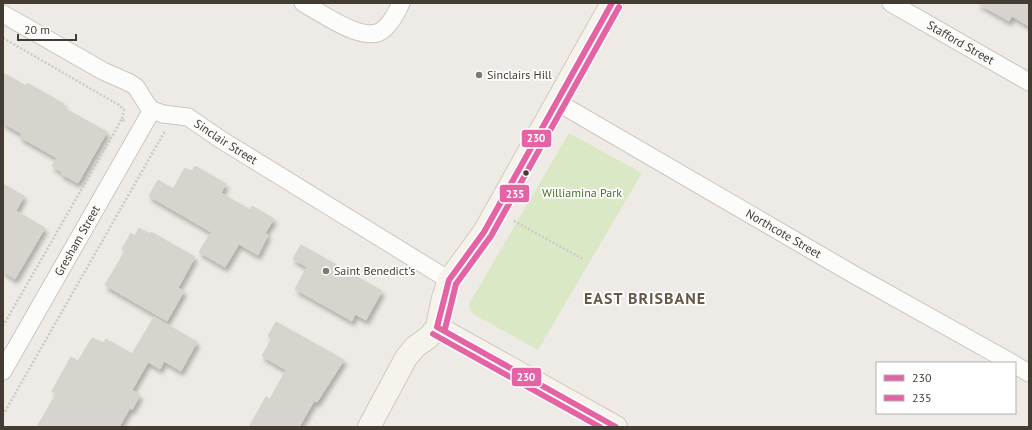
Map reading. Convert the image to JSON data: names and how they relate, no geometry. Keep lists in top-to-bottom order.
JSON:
{
  "streets": {
    "street": [
      "Stafford Street",
      "Sinclair Street",
      "Northcote Street",
      "Gresham Street"
    ]
  },
  "crossings": [
    ["Sinclair Street", "Gresham Street"]
  ],
  "districts": ["EAST BRISBANE"],
  "parks": ["Williamina Park"],
  "places": ["Sinclairs Hill", "Saint Benedict's"],
  "lines": ["transit line 230", "transit line 235"],
  "legend": ["230", "235"],
  "scale_bar": "20 m"
}
